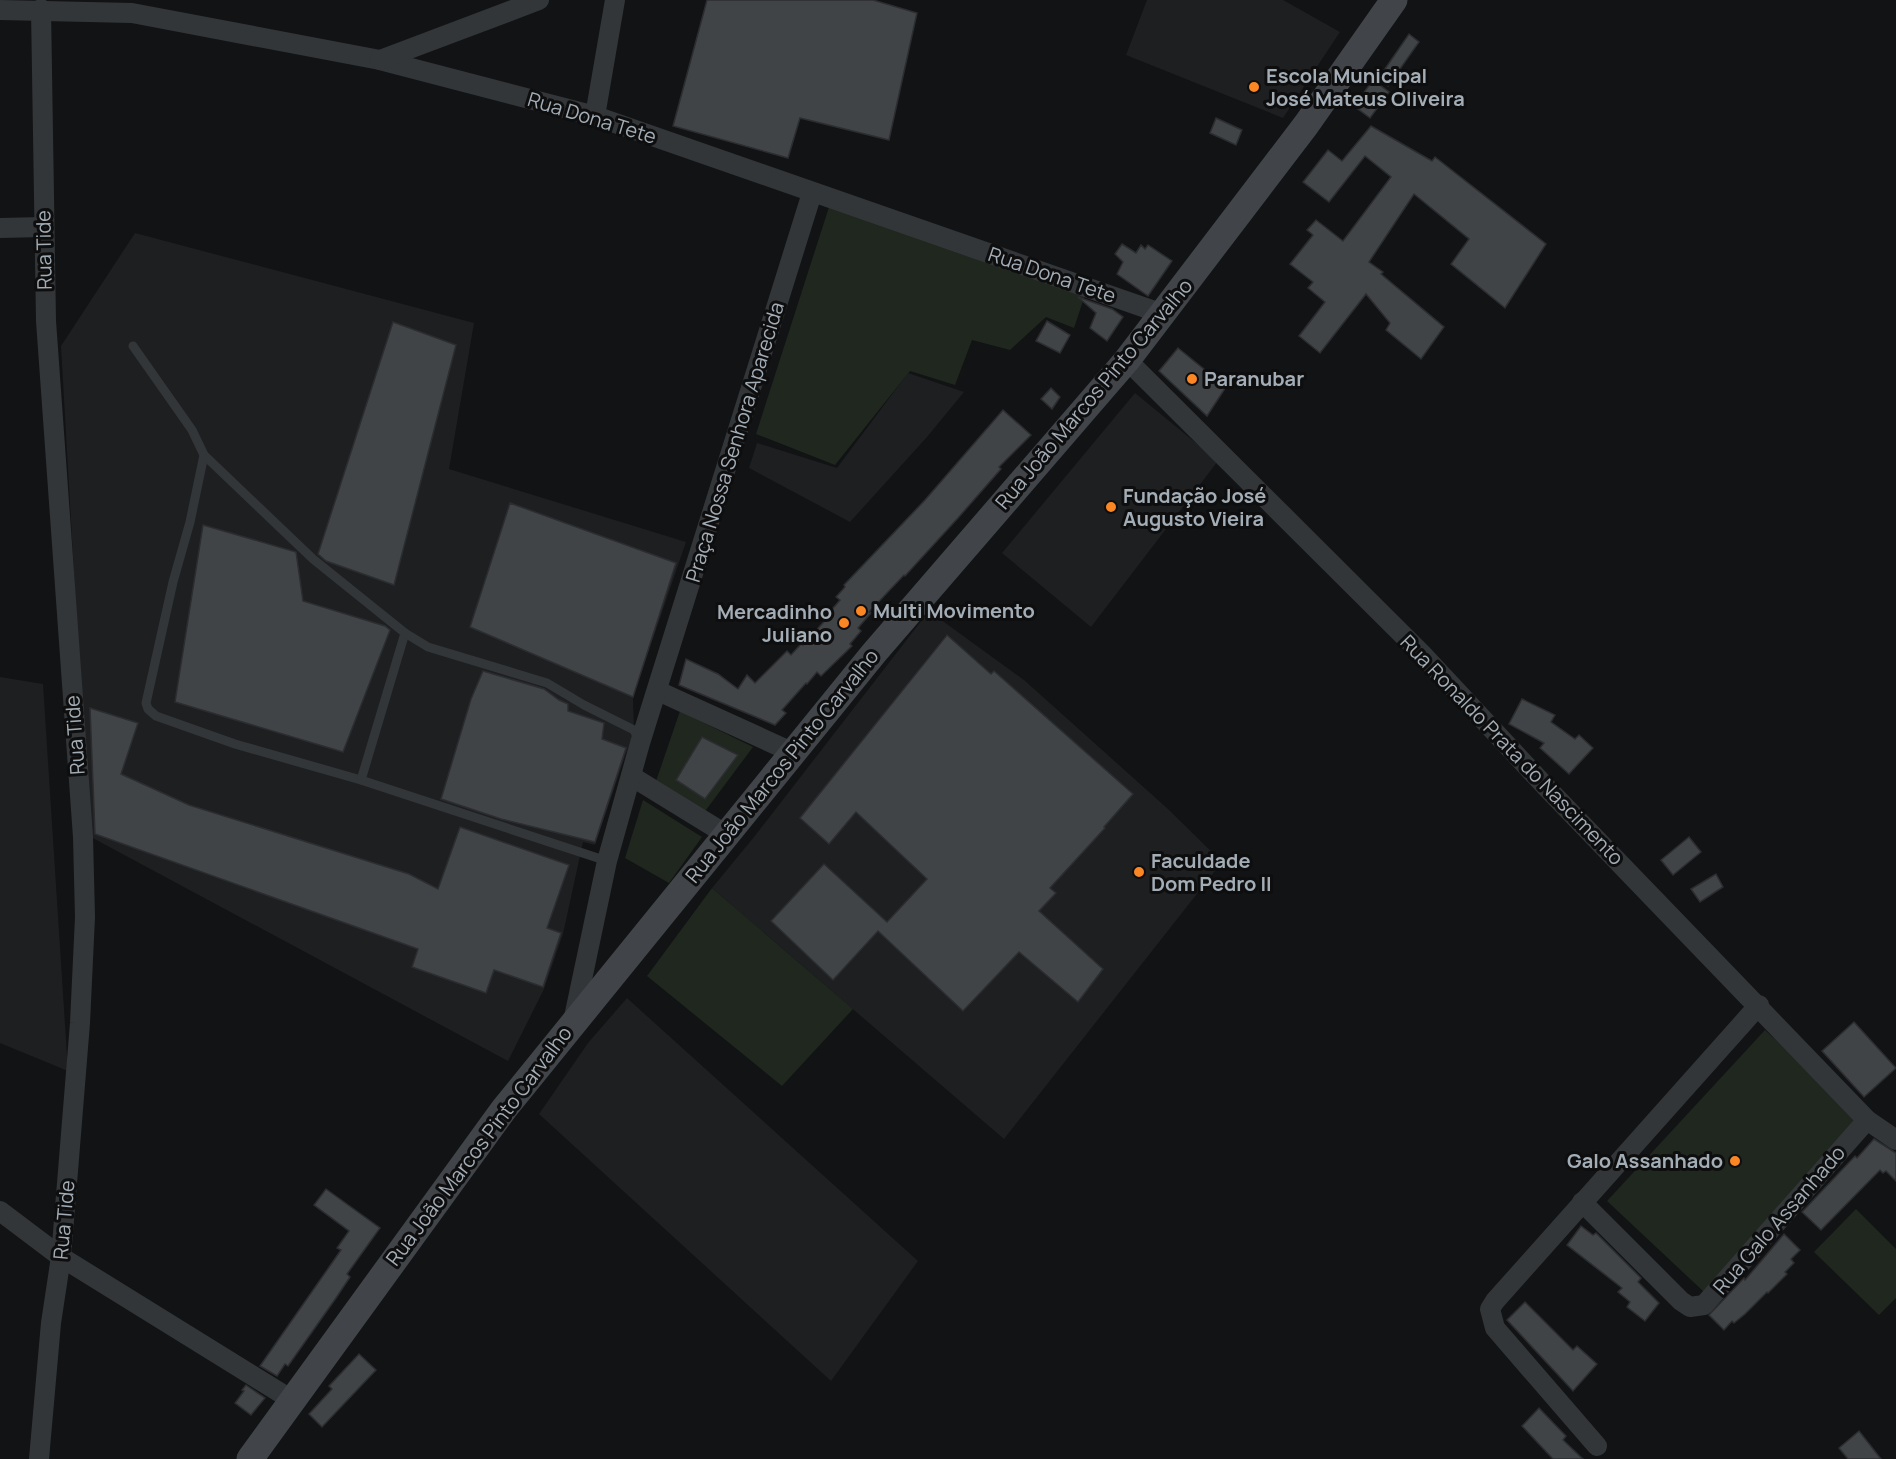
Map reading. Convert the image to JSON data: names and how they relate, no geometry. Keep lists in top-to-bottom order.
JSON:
{
  "streets": {
    "main road": ["Rua João Marcos Pinto Carvalho"],
    "street": [
      "Rua Dona Tete",
      "Rua Tide",
      "Praça Nossa Senhora Aparecida",
      "Rua Ronaldo Prata do Nascimento",
      "Rua Galo Assanhado"
    ]
  },
  "crossings": [
    ["Rua Dona Tete", "Rua Tide"],
    ["Rua Dona Tete", "Rua João Marcos Pinto Carvalho"],
    ["Rua Dona Tete", "Praça Nossa Senhora Aparecida"],
    ["Rua João Marcos Pinto Carvalho", "Praça Nossa Senhora Aparecida"],
    ["Rua João Marcos Pinto Carvalho", "Rua Ronaldo Prata do Nascimento"],
    ["Rua Ronaldo Prata do Nascimento", "Rua Galo Assanhado"]
  ],
  "places": [
    "Escola Municipal José Mateus Oliveira",
    "Paranubar",
    "Fundação José Augusto Vieira",
    "Multi Movimento",
    "Mercadinho Juliano",
    "Faculdade Dom Pedro II",
    "Galo Assanhado"
  ]
}
